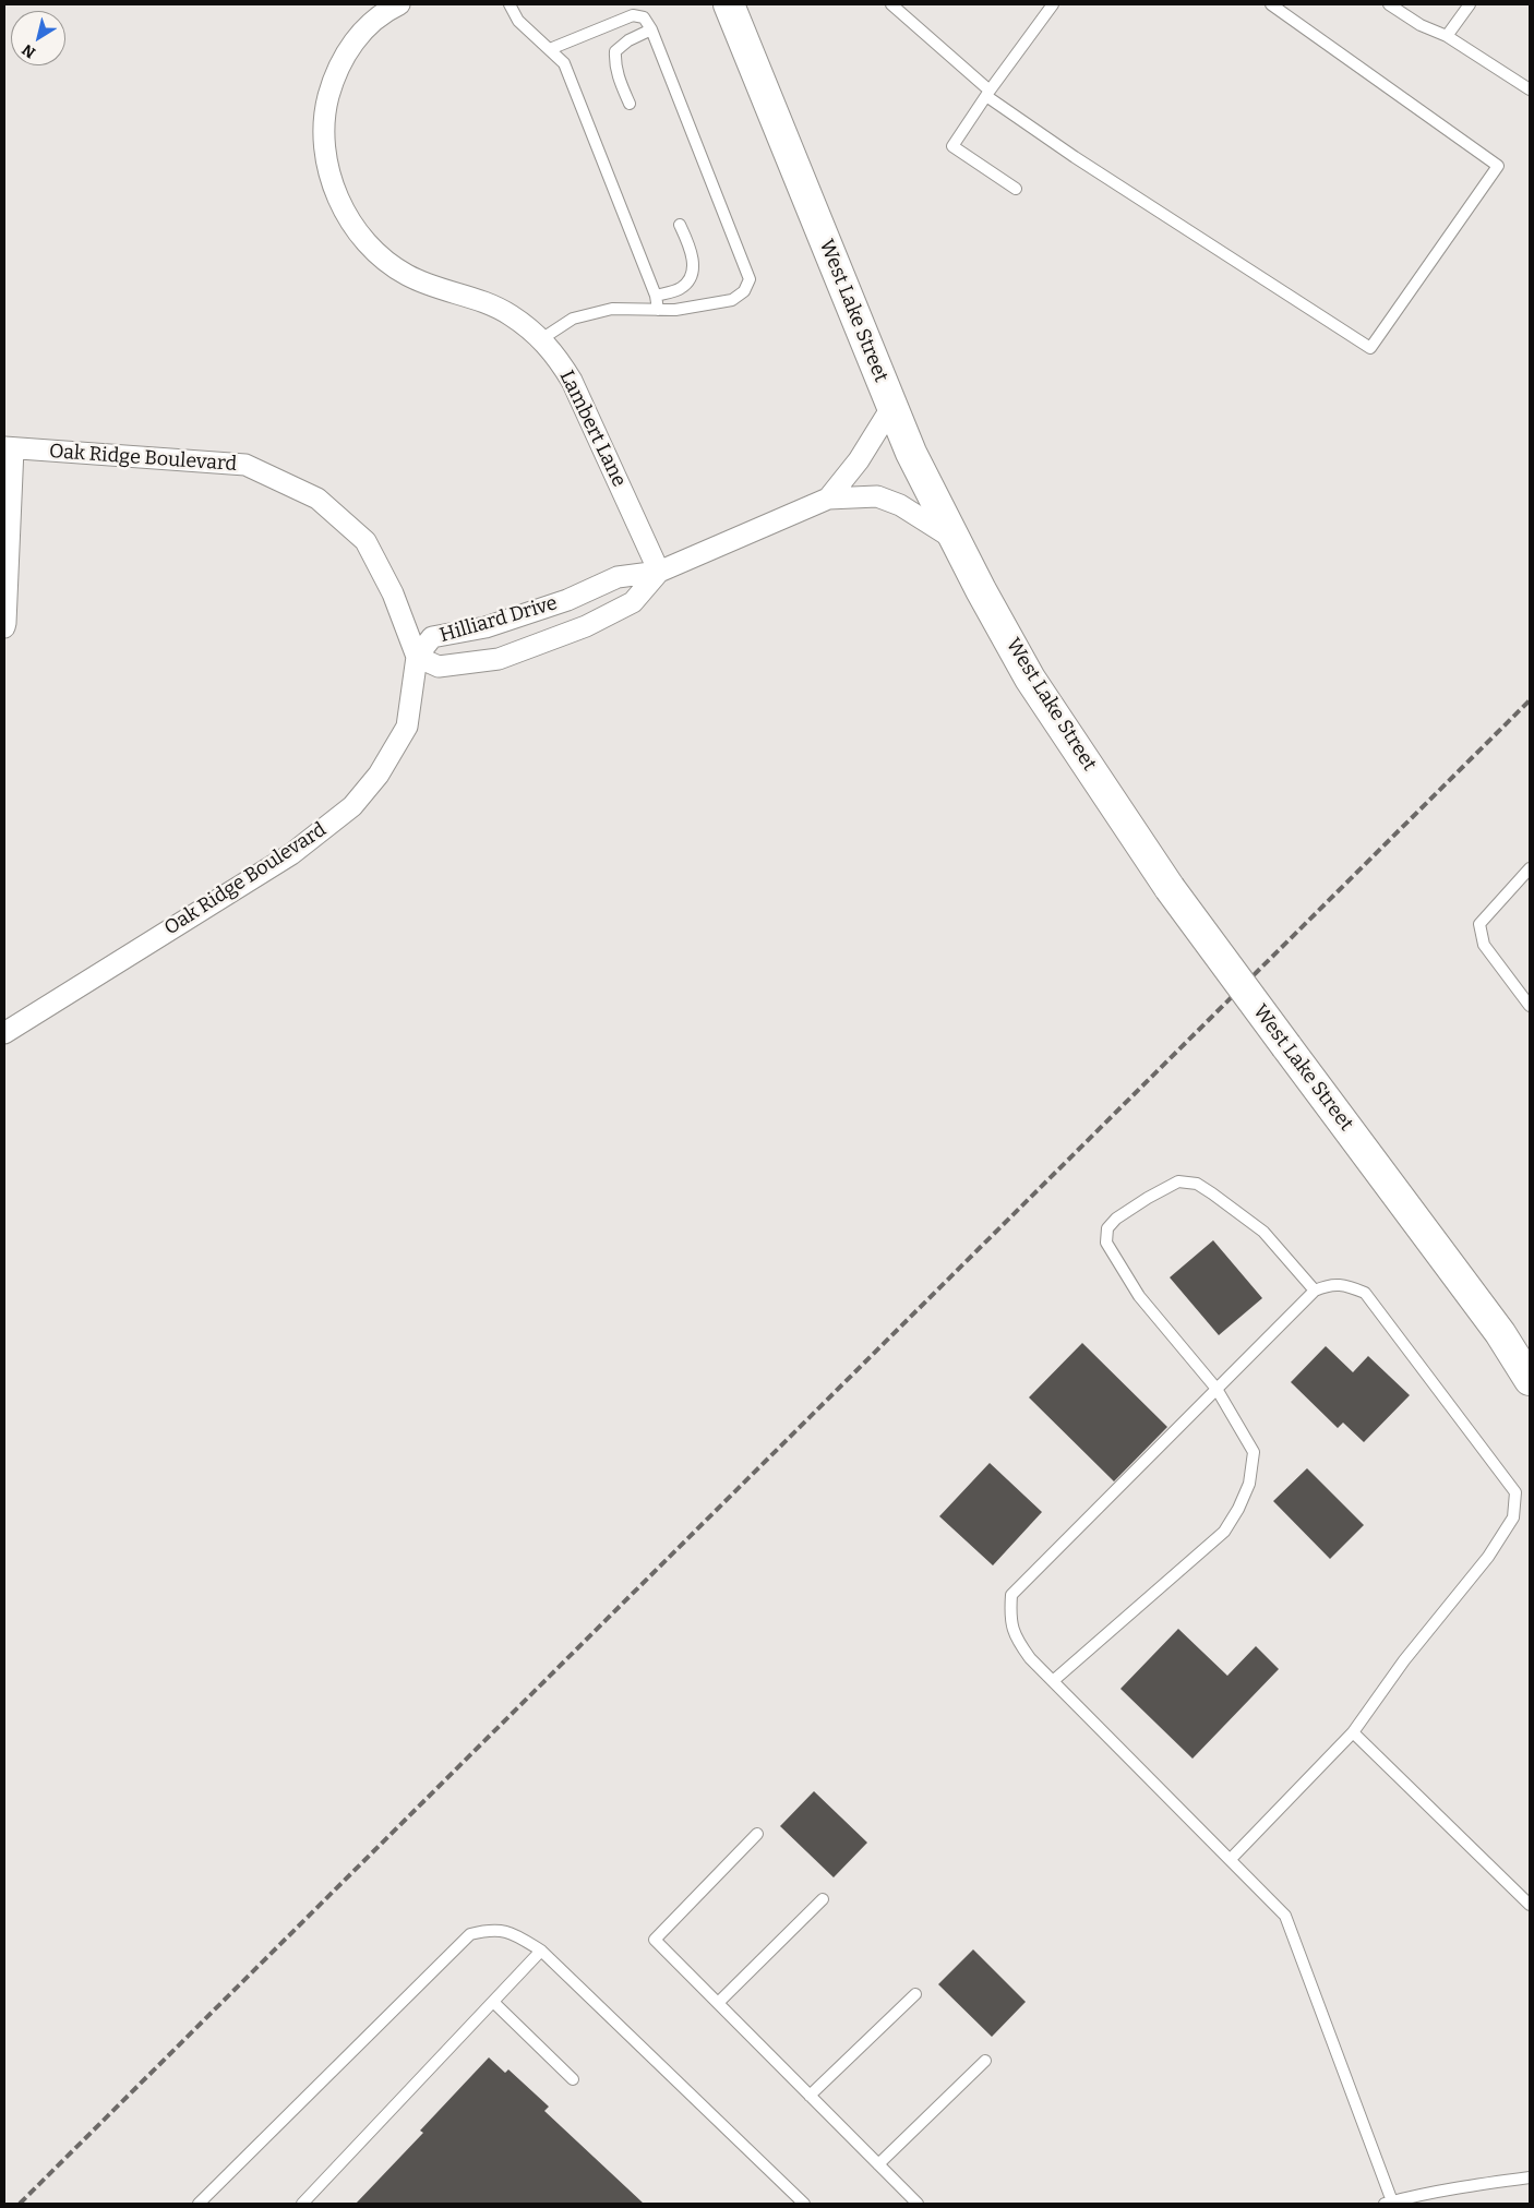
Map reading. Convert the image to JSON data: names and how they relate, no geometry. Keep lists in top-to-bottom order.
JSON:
{
  "streets": {
    "highway": ["West Lake Street"],
    "street": ["Lambert Lane", "Oak Ridge Boulevard", "Hilliard Drive"]
  },
  "crossings": [
    ["West Lake Street", "Hilliard Drive"],
    ["Lambert Lane", "Hilliard Drive"],
    ["Oak Ridge Boulevard", "Hilliard Drive"]
  ],
  "north": "bottom left"
}
